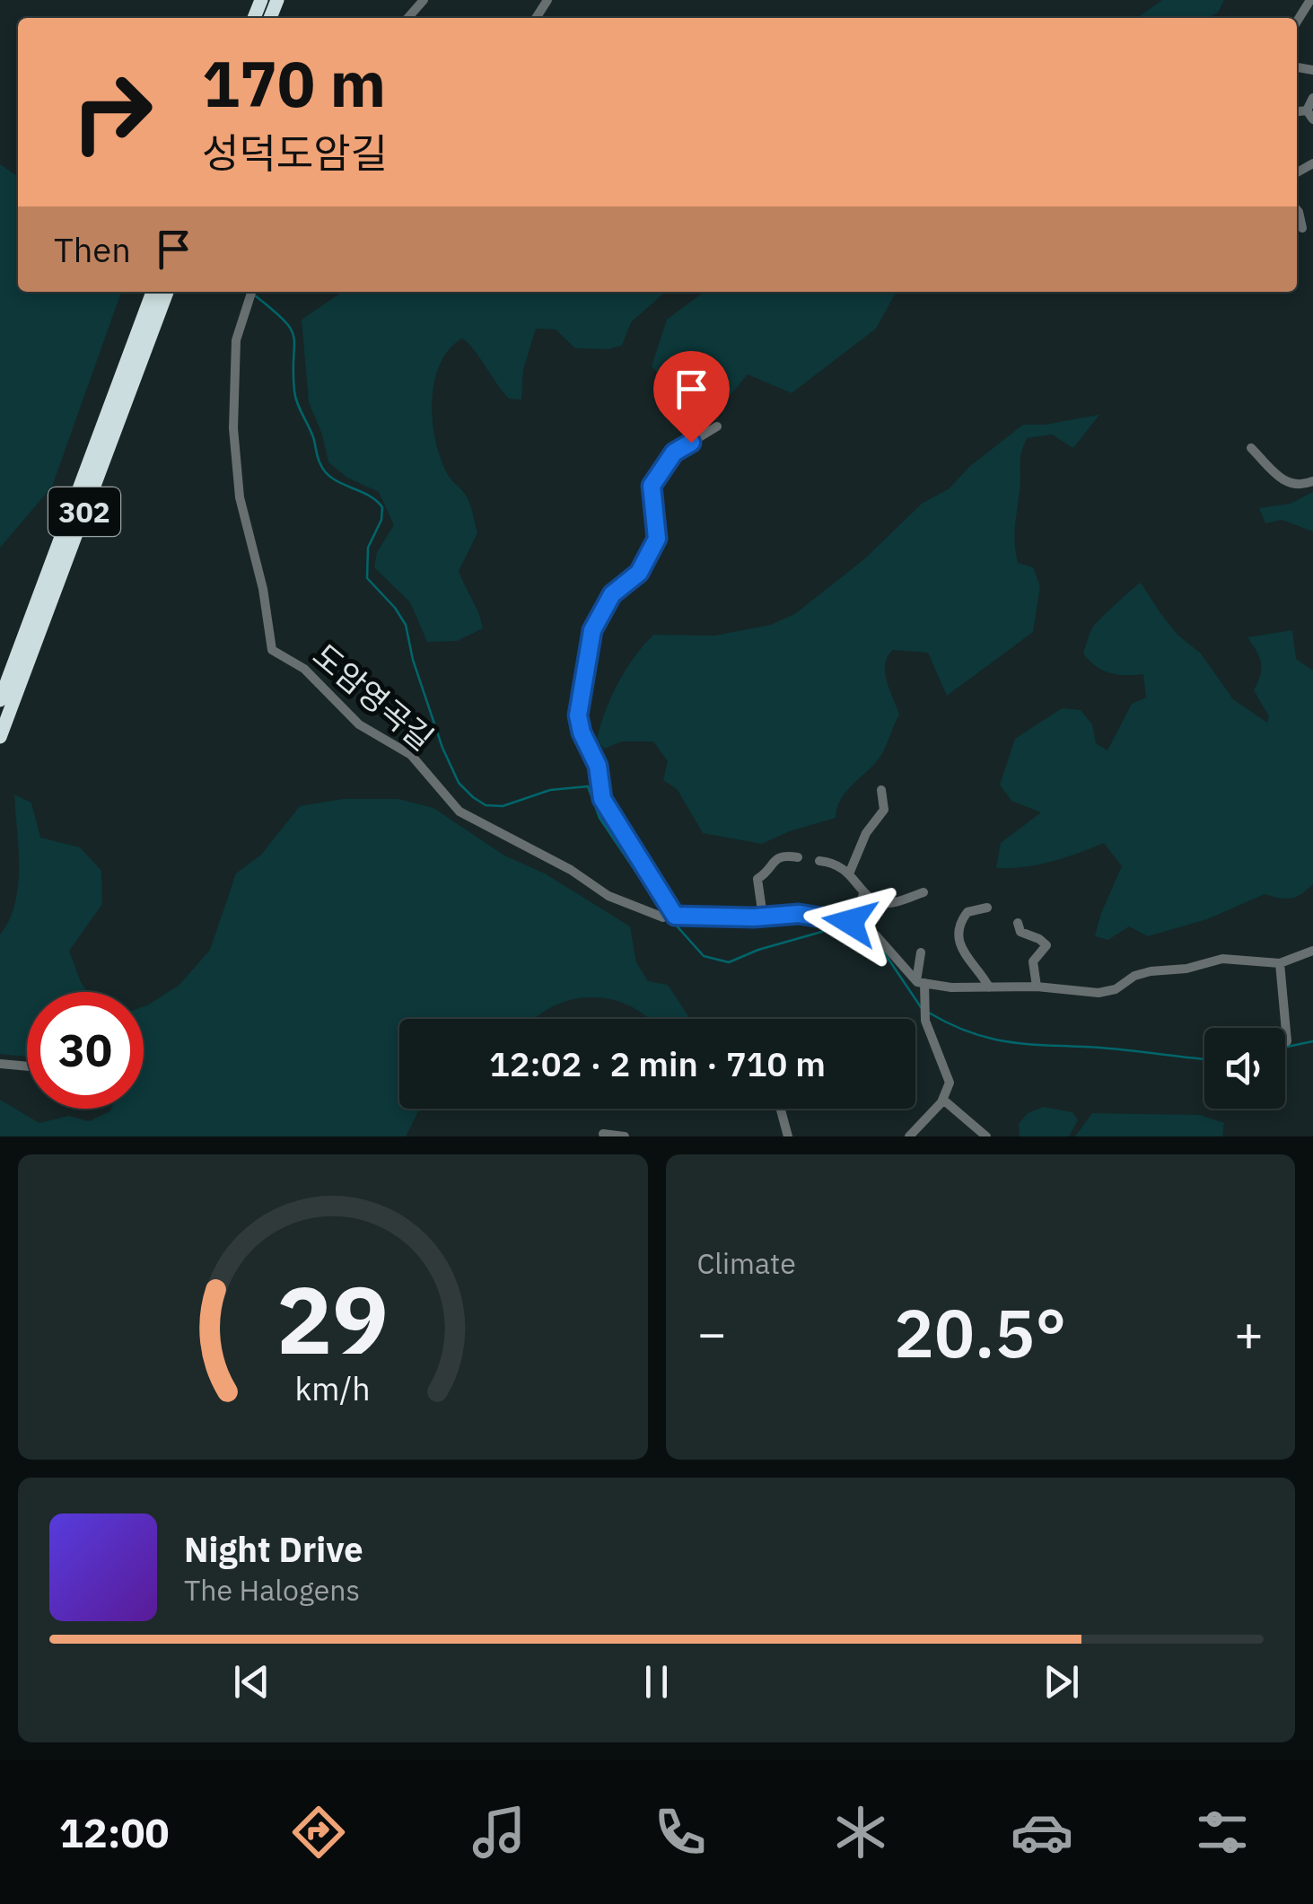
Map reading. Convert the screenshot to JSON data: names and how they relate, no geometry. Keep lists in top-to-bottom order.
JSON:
{
  "streets": {
    "highway": ["302"],
    "street": ["도암영곡길"]
  },
  "page": {
    "turn": ["170 m", "성덕도암길"],
    "then": "Then",
    "limit": "30",
    "trip": "12:02 · 2 min · 710 m",
    "tile": "Climate",
    "heat": ["−", "20.5°", "+"],
    "song": ["Night Drive", "The Halogens"],
    "tabs": "12:00",
    "gauge": ["29", "km/h"]
  }
}
